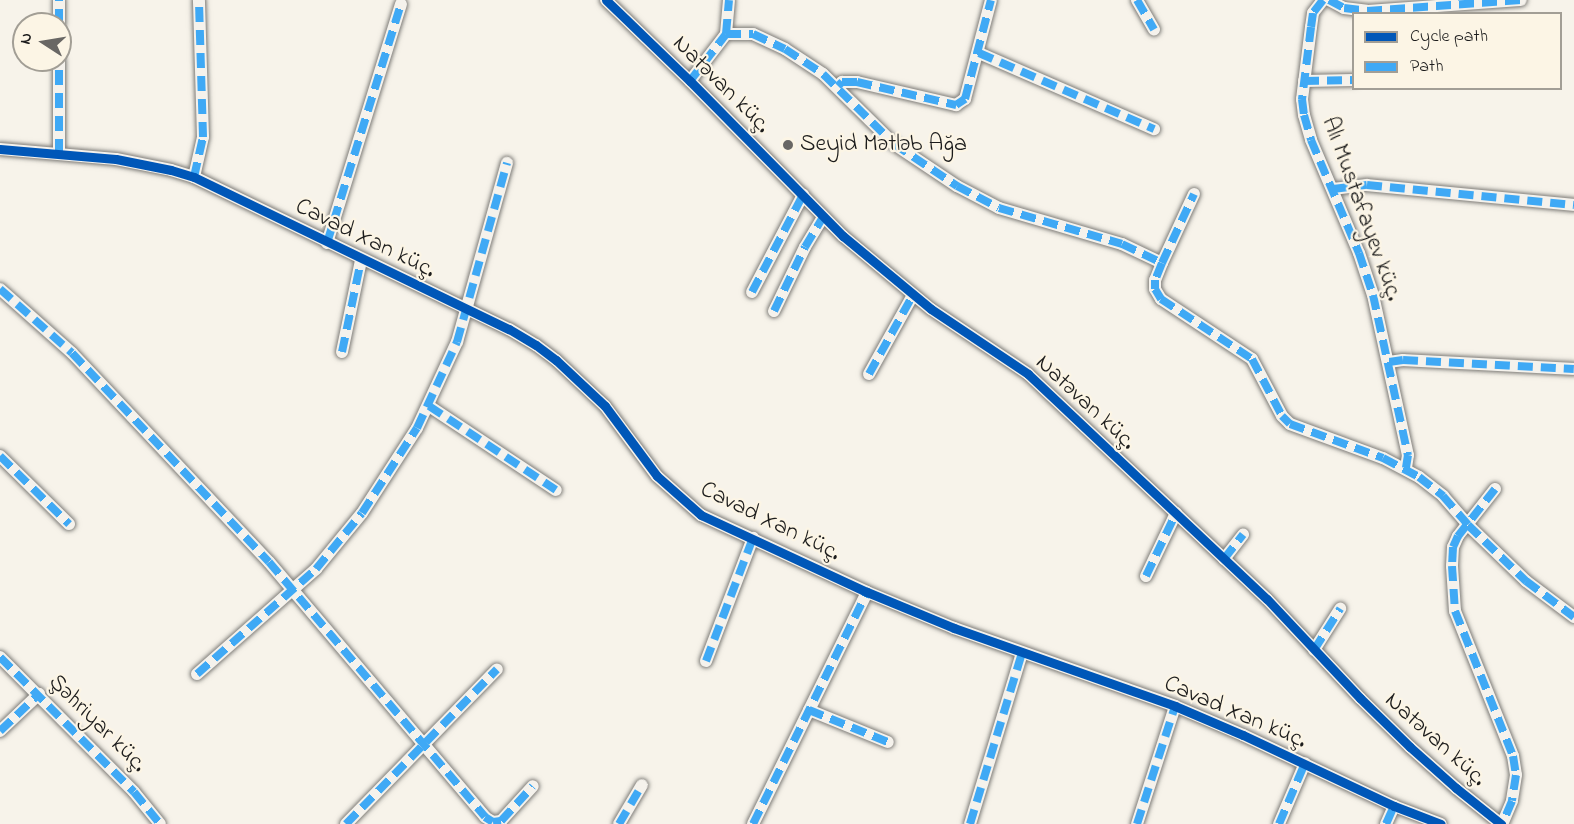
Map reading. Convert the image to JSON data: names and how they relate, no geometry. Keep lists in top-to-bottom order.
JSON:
{
  "streets": {
    "street": [
      "Natəvan küç.",
      "Alı Mustafayev küç.",
      "Cavad Xan küç.",
      "Şəhriyar küç."
    ]
  },
  "places": ["Seyid Mətləb Ağa"],
  "legend": ["Cycle path", "Path"],
  "north": "left"
}
